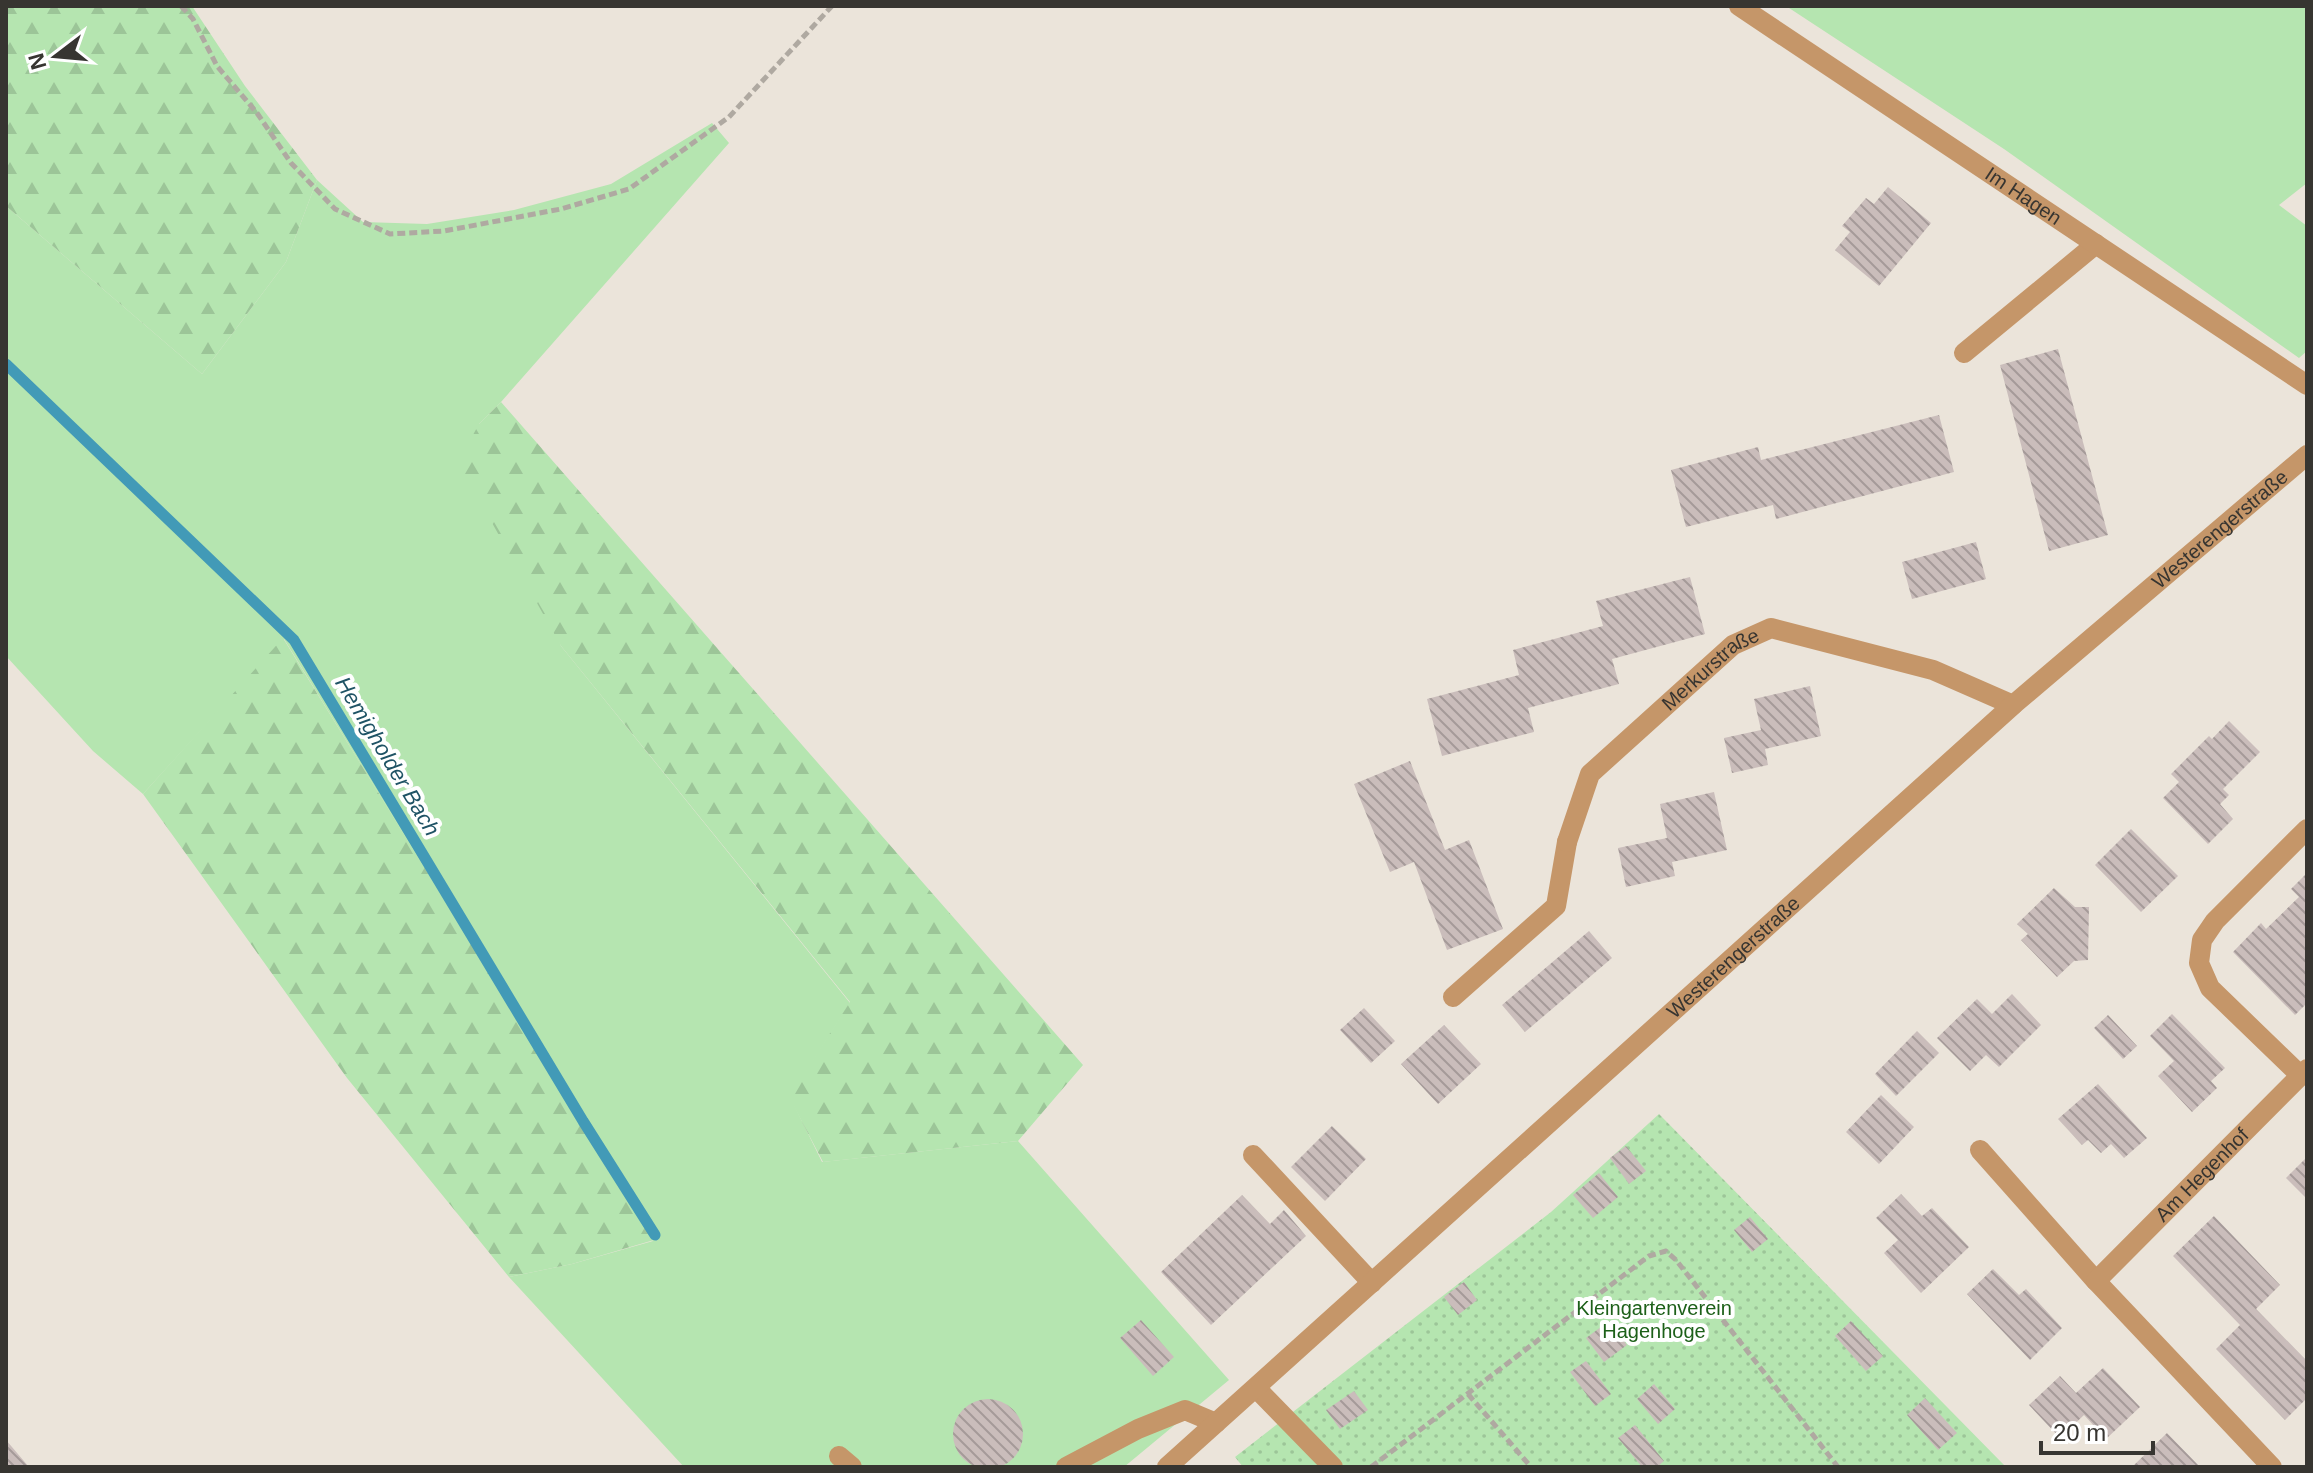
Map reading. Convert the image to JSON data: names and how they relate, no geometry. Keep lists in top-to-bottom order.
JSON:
{
  "streets": {
    "street": [
      "Im Hagen",
      "Westerengerstraße",
      "Merkurstraße",
      "Am Hegenhof"
    ]
  },
  "crossings": [
    ["Westerengerstraße", "Merkurstraße"]
  ],
  "water": ["Hemigholder Bach"],
  "parks": ["Kleingartenverein Hagenhoge"],
  "scale_bar": "20 m",
  "north": "left"
}
